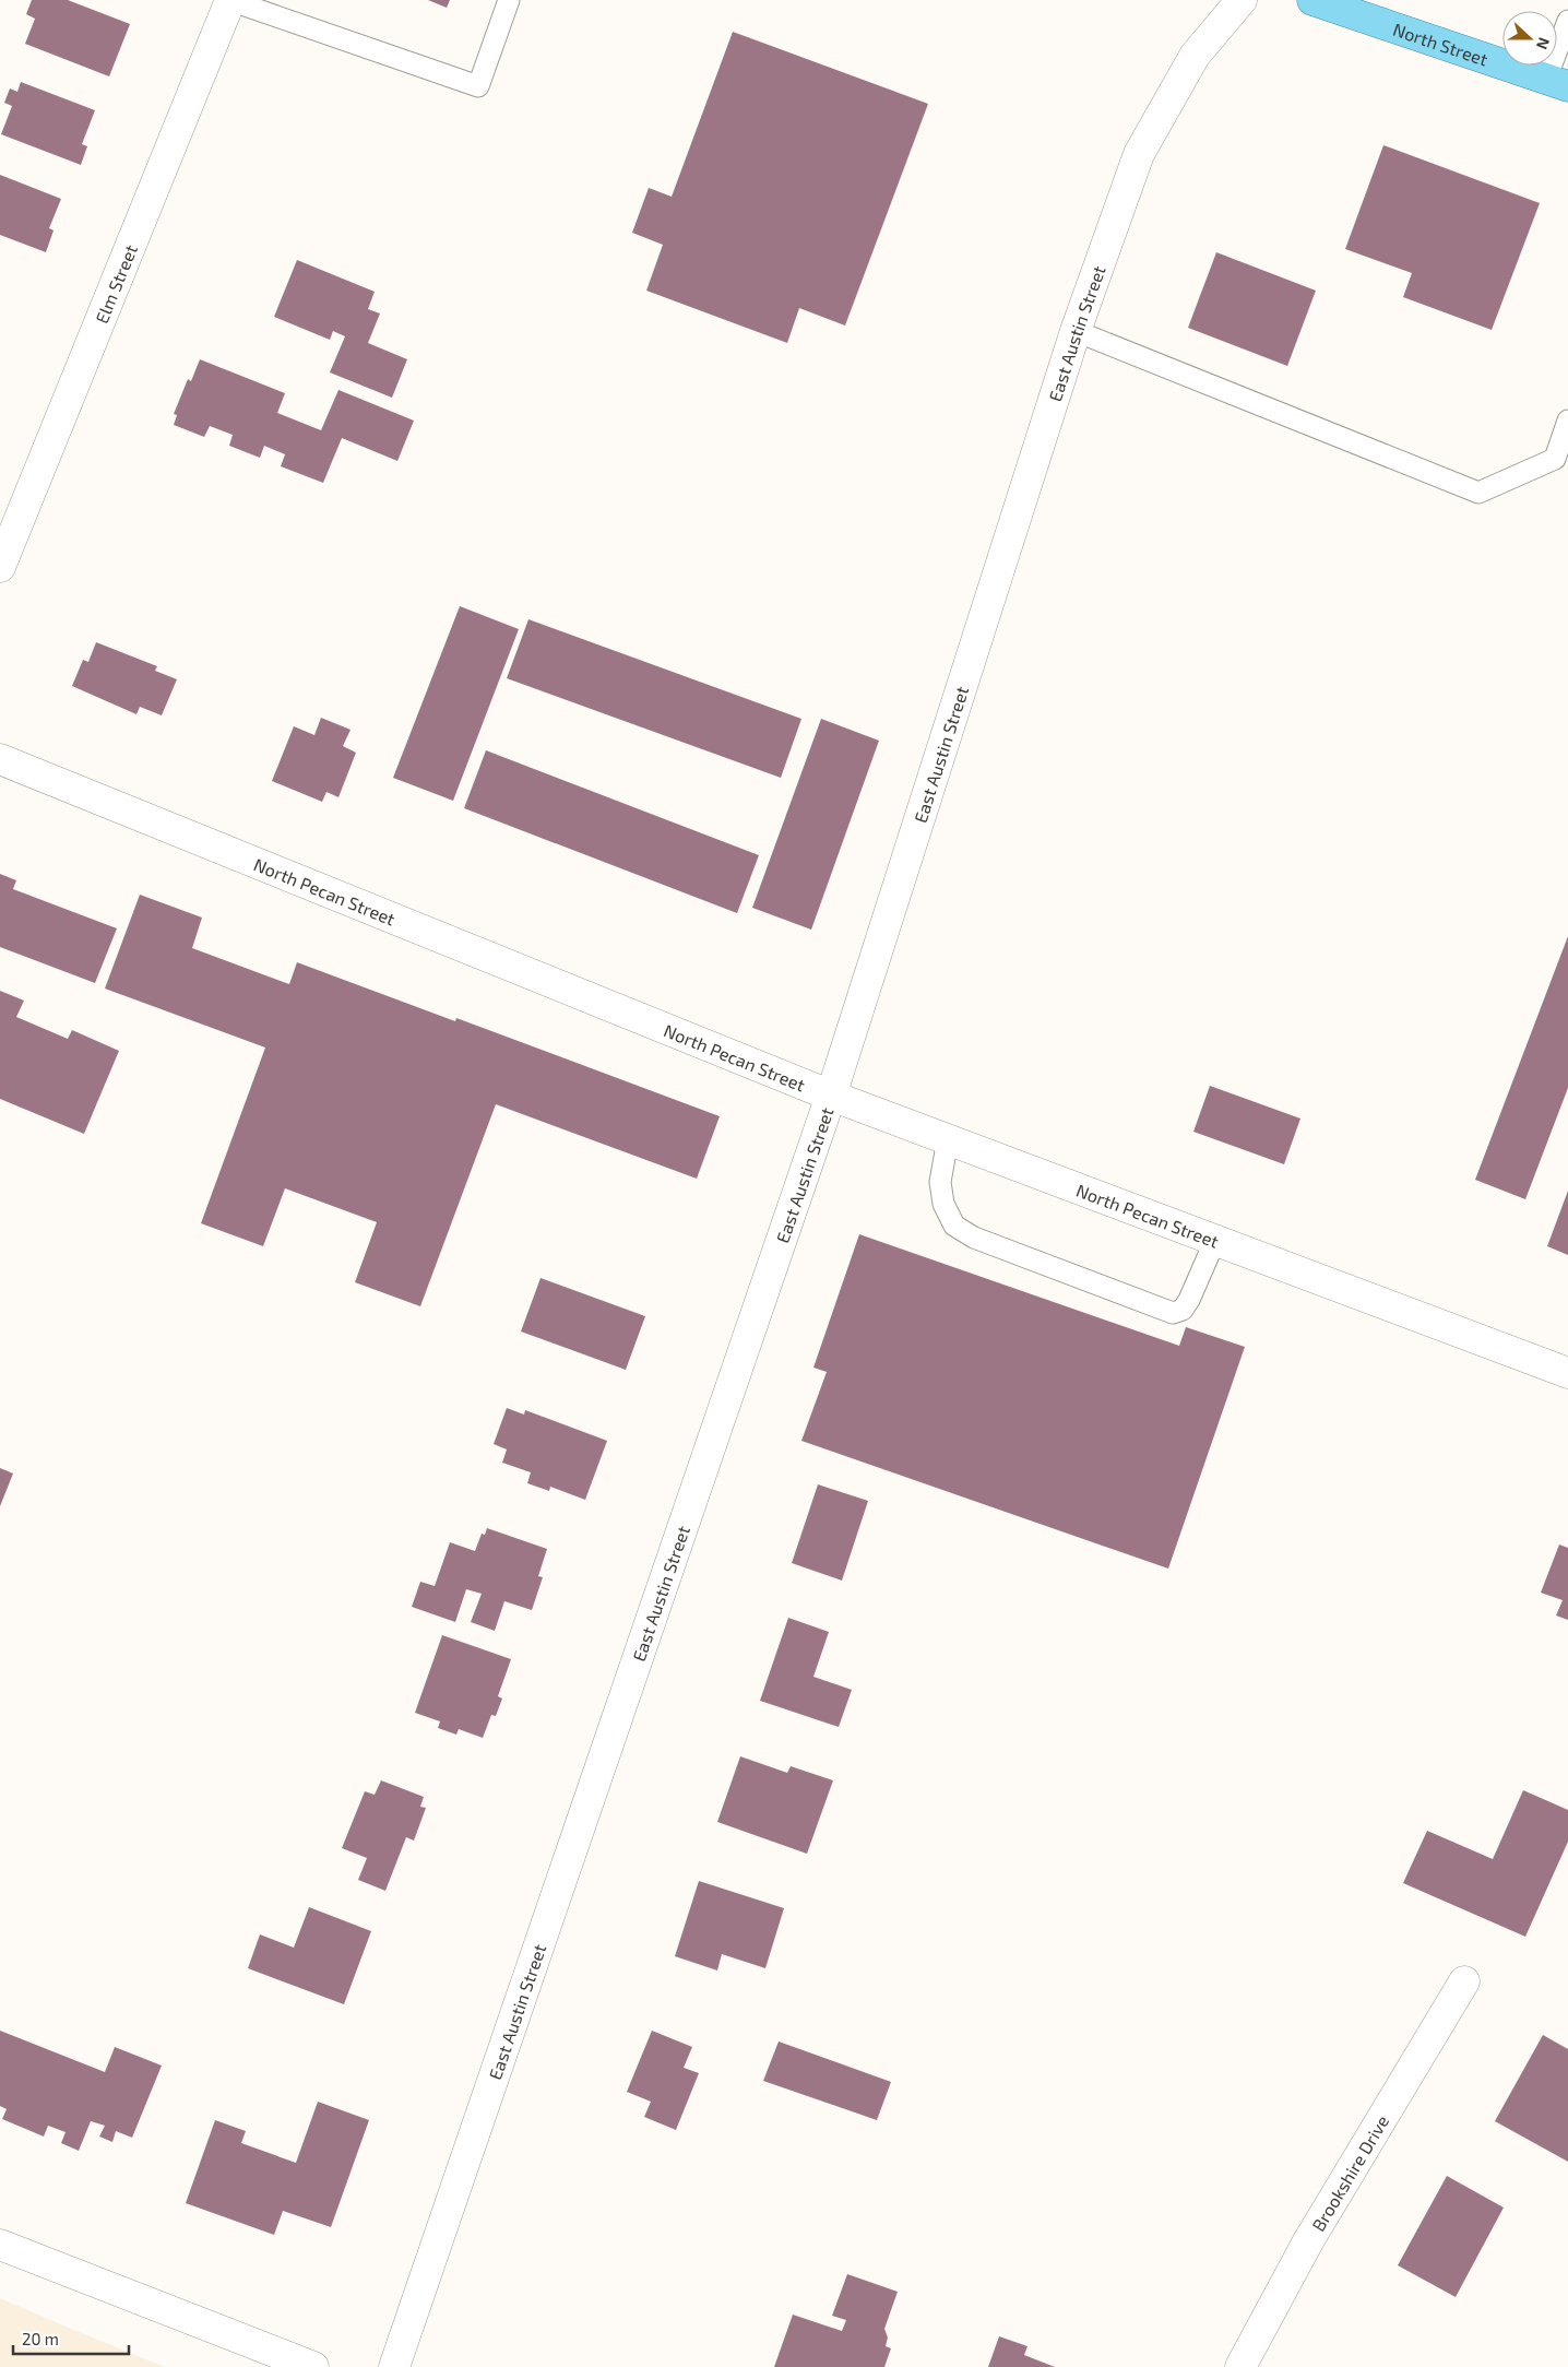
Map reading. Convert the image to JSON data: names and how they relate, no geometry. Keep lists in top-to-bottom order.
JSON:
{
  "streets": {
    "main road": ["North Street"],
    "street": [
      "Elm Street",
      "East Austin Street",
      "North Pecan Street",
      "Brookshire Drive"
    ]
  },
  "crossings": [
    ["East Austin Street", "North Pecan Street"]
  ],
  "scale_bar": "20 m",
  "north": "right"
}
